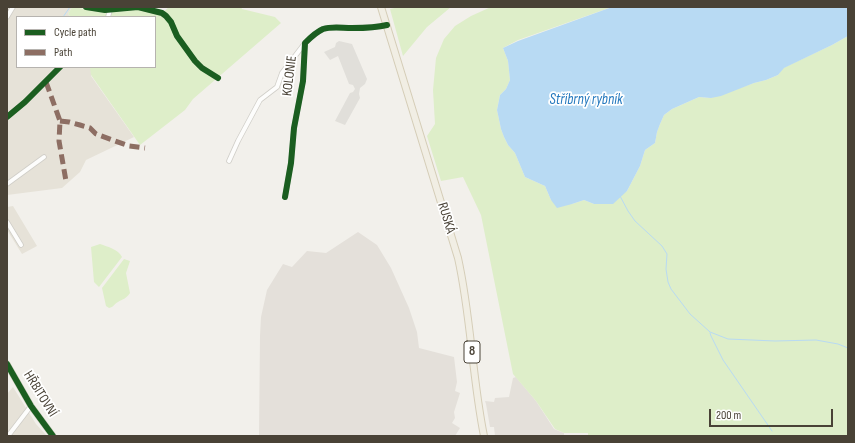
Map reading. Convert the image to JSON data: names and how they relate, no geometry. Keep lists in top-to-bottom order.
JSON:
{
  "streets": {
    "main road": ["RUSKÁ", "8"],
    "street": ["KOLONIE", "HŘBITOVNÍ"]
  },
  "crossings": [
    ["KOLONIE", "RUSKÁ"]
  ],
  "water": ["Stříbrný rybník"],
  "legend": ["Cycle path", "Path"],
  "scale_bar": "200 m"
}
